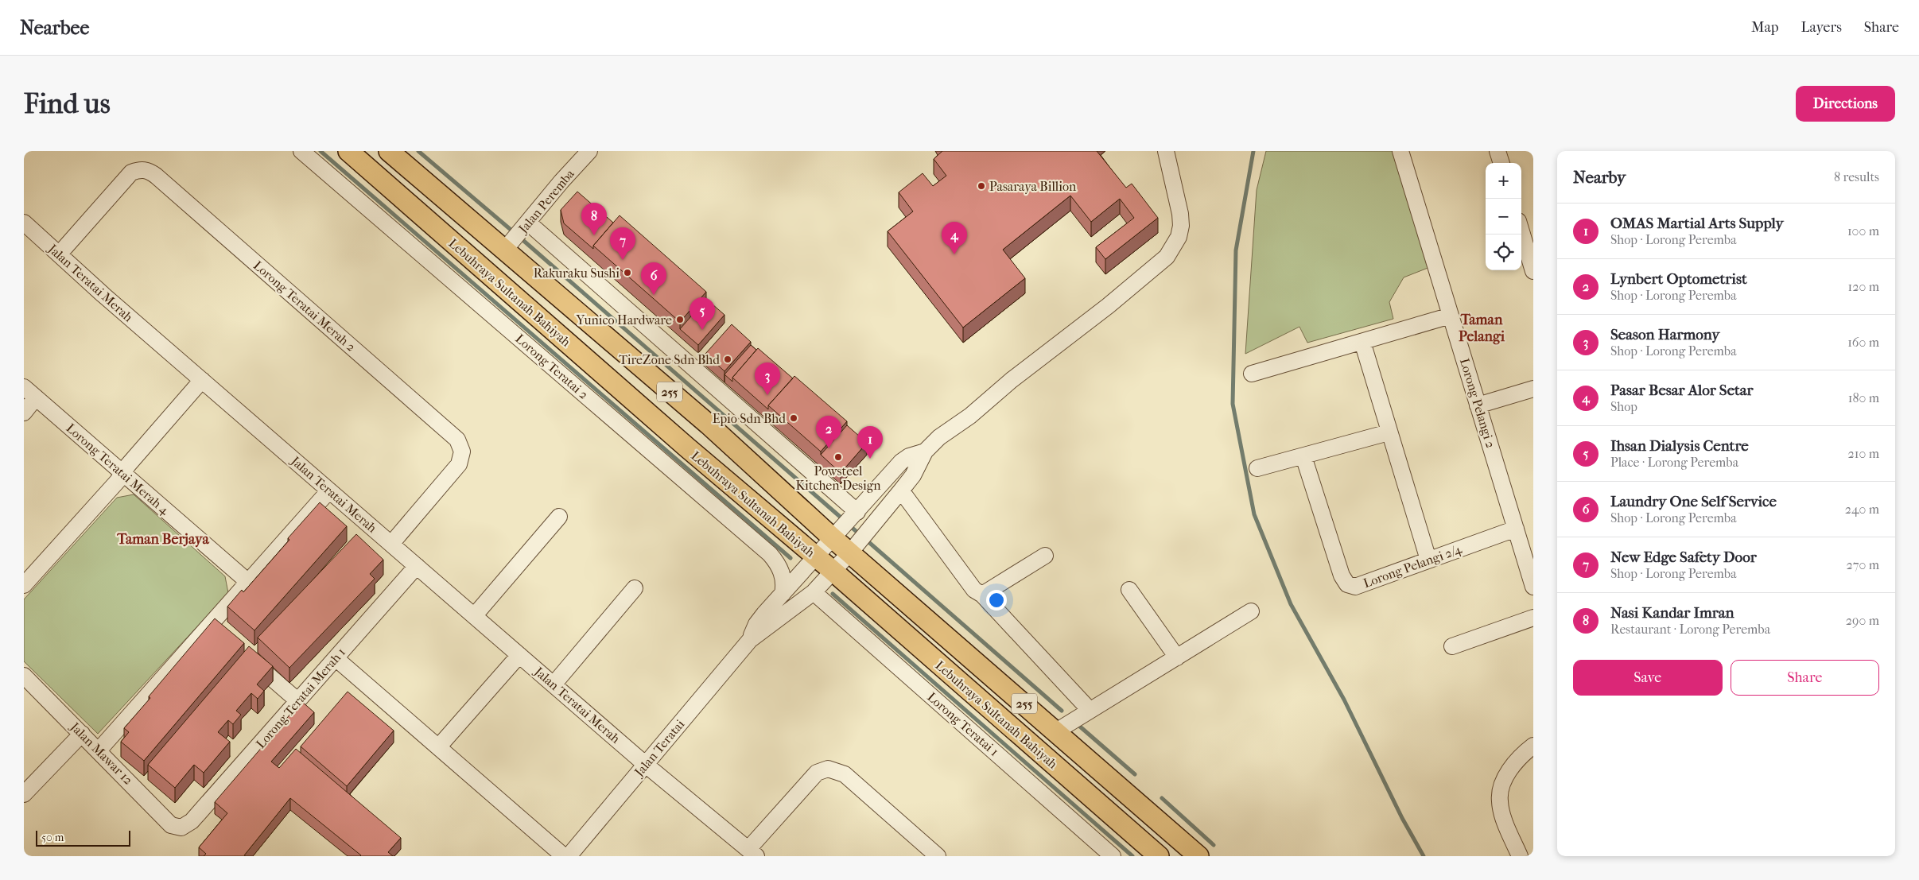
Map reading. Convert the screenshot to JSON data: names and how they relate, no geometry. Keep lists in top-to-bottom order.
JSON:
{
  "streets": {
    "main road": ["Lebuhraya Sultanah Bahiyah", "255"],
    "street": [
      "Jalan Peremba",
      "Jalan Teratai Merah",
      "Lorong Teratai Merah 2",
      "Lorong Teratai 2",
      "Lorong Pelangi 2",
      "Lorong Teratai Merah 4",
      "Lorong Pelangi 2/4",
      "Lorong Teratai Merah 1",
      "Lorong Teratai 1",
      "Jalan Teratai",
      "Jalan Mawar 12"
    ]
  },
  "crossings": [
    ["Jalan Peremba", "Lebuhraya Sultanah Bahiyah"],
    ["Jalan Teratai Merah", "Lorong Teratai Merah 2"],
    ["Jalan Teratai Merah", "Lorong Teratai Merah 1"],
    ["Jalan Teratai Merah", "Jalan Teratai"],
    ["Lebuhraya Sultanah Bahiyah", "Jalan Teratai"],
    ["Lorong Teratai 2", "Jalan Teratai"],
    ["Lorong Pelangi 2", "Lorong Pelangi 2/4"],
    ["Lorong Teratai Merah 1", "Jalan Mawar 12"],
    ["Lorong Teratai 1", "Jalan Teratai"]
  ],
  "districts": ["Taman Pelangi", "Taman Berjaya"],
  "places": [
    "Pasaraya Billion",
    "Rakuraku Sushi",
    "Yunico Hardware",
    "TireZone Sdn Bhd",
    "Epio Sdn Bhd",
    "Powsteel Kitchen Design"
  ],
  "scale_bar": "50 m",
  "page": {
    "header": "Nearbee",
    "nav": ["Map", "Layers", "Share"],
    "buttons": [
      "Directions",
      ["Save", "Share"]
    ],
    "title": "Find us",
    "heading": ["Nearby", "8 results"],
    "map_buttons": ["+", "−"],
    "pins": [
      "8",
      "4",
      "7",
      "6",
      "5",
      "3",
      "2",
      "1"
    ],
    "list": [
      {
        "mark": "1",
        "name": "OMAS Martial Arts Supply",
        "note": "Shop · Lorong Peremba",
        "value": "100 m"
      },
      {
        "mark": "2",
        "name": "Lynbert Optometrist",
        "note": "Shop · Lorong Peremba",
        "value": "120 m"
      },
      {
        "mark": "3",
        "name": "Season Harmony",
        "note": "Shop · Lorong Peremba",
        "value": "160 m"
      },
      {
        "mark": "4",
        "name": "Pasar Besar Alor Setar",
        "note": "Shop",
        "value": "180 m"
      },
      {
        "mark": "5",
        "name": "Ihsan Dialysis Centre",
        "note": "Place · Lorong Peremba",
        "value": "210 m"
      },
      {
        "mark": "6",
        "name": "Laundry One Self Service",
        "note": "Shop · Lorong Peremba",
        "value": "240 m"
      },
      {
        "mark": "7",
        "name": "New Edge Safety Door",
        "note": "Shop · Lorong Peremba",
        "value": "270 m"
      },
      {
        "mark": "8",
        "name": "Nasi Kandar Imran",
        "note": "Restaurant · Lorong Peremba",
        "value": "290 m"
      }
    ],
    "scale": "50 m"
  }
}
